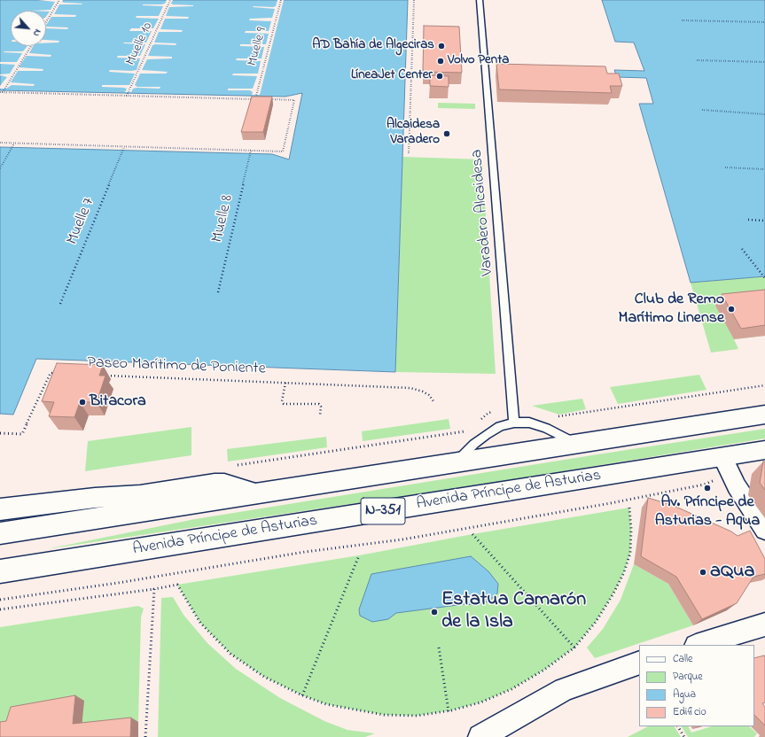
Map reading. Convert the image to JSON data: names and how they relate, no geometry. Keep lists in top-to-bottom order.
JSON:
{
  "streets": {
    "main road": ["Avenida Príncipe de Asturias", "N-351"],
    "lane": ["Varadero Alcaidesa"],
    "path": [
      "Muelle 10",
      "Muelle 9",
      "Muelle 8",
      "Muelle 7",
      "Paseo Marítimo de Poniente"
    ]
  },
  "places": [
    "AD Bahía de Algeciras",
    "Volvo Penta",
    "LíneaJet Center",
    "Alcaidesa Varadero",
    "Club de Remo Marítimo Linense",
    "Bitacora",
    "Av. Príncipe de Asturias - Aqua",
    "aQua",
    "Estatua Camarón de la Isla"
  ],
  "legend": [
    "Calle",
    "Parque",
    "Agua",
    "Edificio"
  ],
  "north": "bottom right"
}
